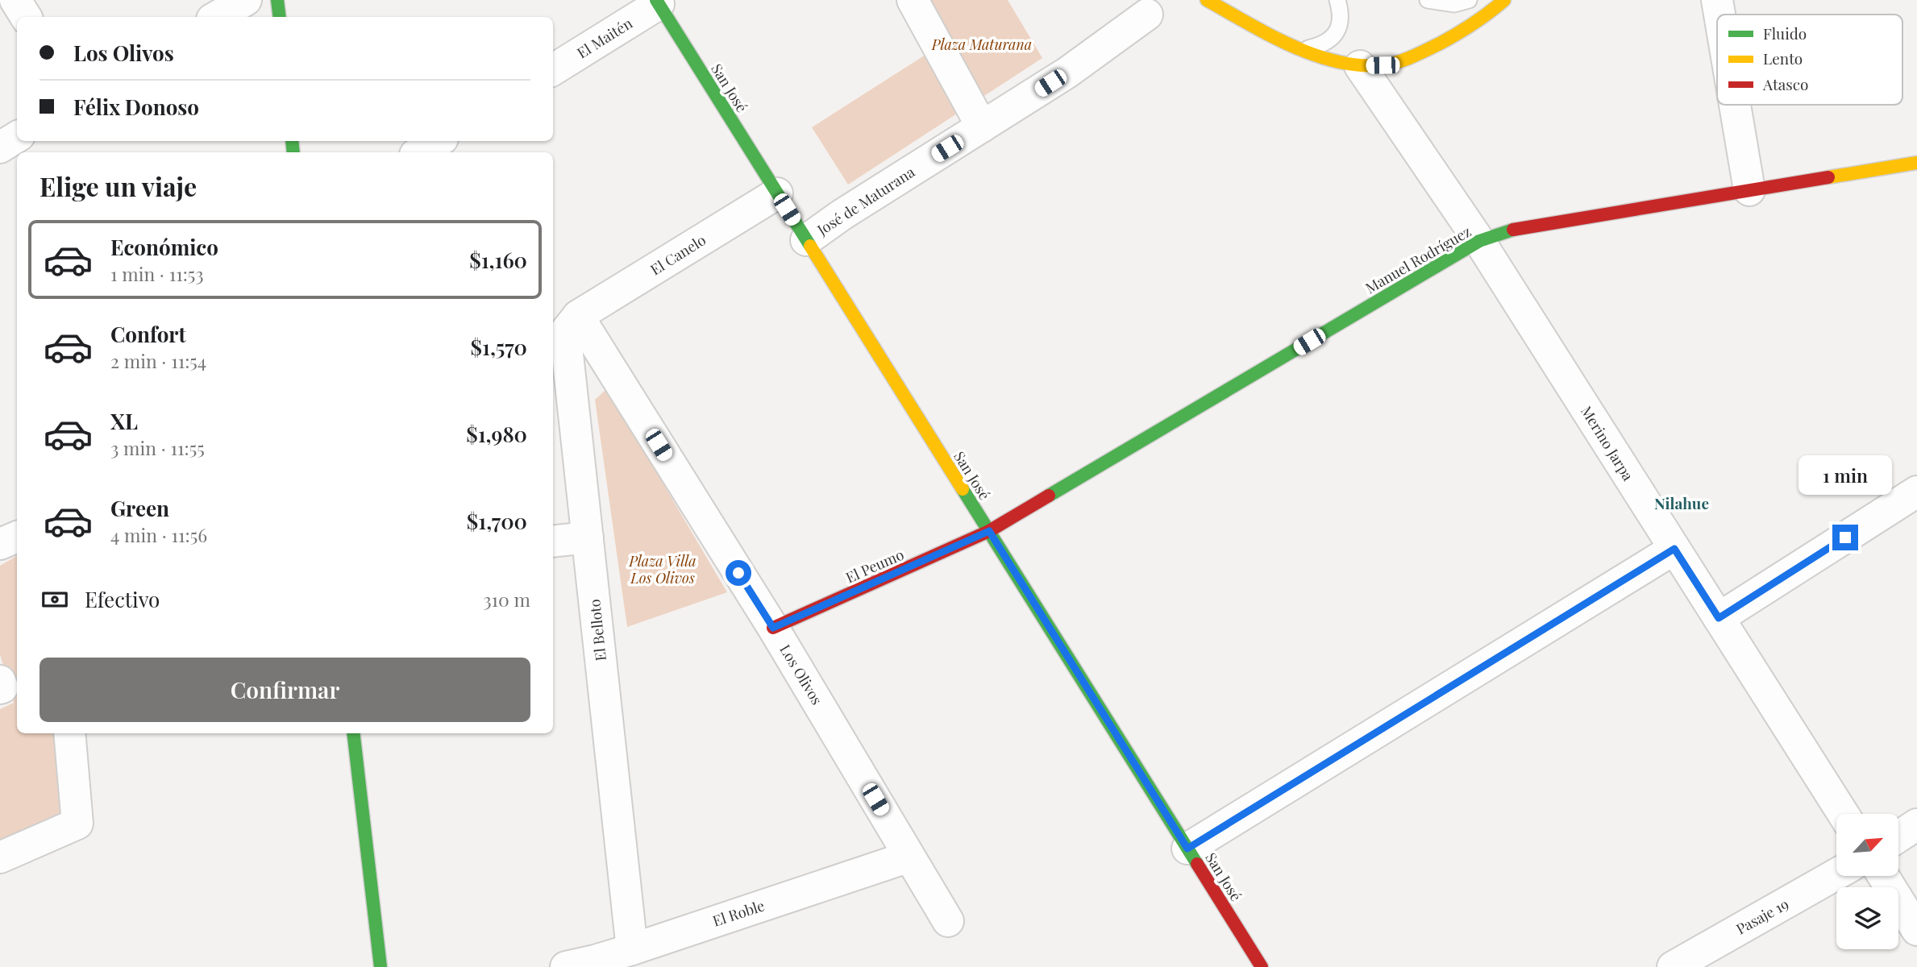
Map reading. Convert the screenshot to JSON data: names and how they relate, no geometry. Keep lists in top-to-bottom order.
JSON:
{
  "streets": {
    "street": [
      "El Maitén",
      "San José",
      "José de Maturana",
      "El Canelo",
      "Manuel Rodríguez",
      "Merino Jarpa",
      "El Peumo",
      "El Belloto",
      "Los Olivos",
      "El Roble",
      "Pasaje 19"
    ]
  },
  "crossings": [
    ["El Maitén", "San José"],
    ["San José", "José de Maturana"],
    ["San José", "El Canelo"],
    ["San José", "Manuel Rodríguez"],
    ["San José", "El Peumo"],
    ["El Canelo", "El Belloto"],
    ["El Canelo", "Los Olivos"],
    ["Manuel Rodríguez", "Merino Jarpa"],
    ["Manuel Rodríguez", "El Peumo"],
    ["El Peumo", "Los Olivos"],
    ["El Belloto", "Los Olivos"],
    ["El Belloto", "El Roble"],
    ["Los Olivos", "El Roble"]
  ],
  "districts": ["Nilahue"],
  "parks": ["Plaza Maturana", "Plaza Villa Los Olivos"],
  "legend": ["Fluido", "Lento", "Atasco"],
  "north": "top right",
  "page": {
    "banner": ["Los Olivos", "Félix Donoso"],
    "heading": "Elige un viaje",
    "list": [
      {
        "name": "Económico",
        "note": "1 min · 11:53",
        "value": "$1,160"
      },
      {
        "name": "Confort",
        "note": "2 min · 11:54",
        "value": "$1,570"
      },
      {
        "name": "XL",
        "note": "3 min · 11:55",
        "value": "$1,980"
      },
      {
        "name": "Green",
        "note": "4 min · 11:56",
        "value": "$1,700"
      }
    ],
    "bubble": "1 min",
    "pay": ["Efectivo", "310 m"],
    "buttons": "Confirmar"
  }
}
